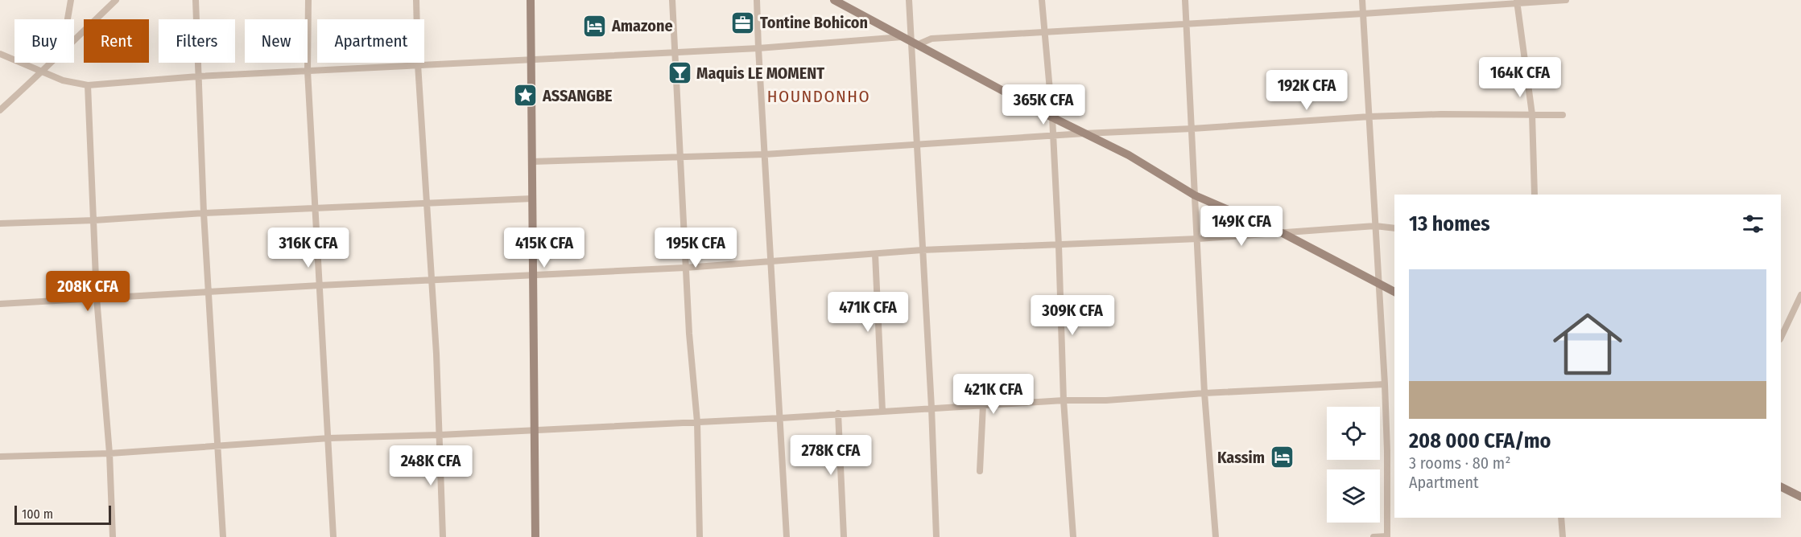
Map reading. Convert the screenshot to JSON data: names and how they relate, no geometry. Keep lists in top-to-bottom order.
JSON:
{
  "districts": ["HOUNDONHO"],
  "places": {
    "office": ["Tontine Bohicon"],
    "hotel": ["Amazone", "Kassim"],
    "bar": ["Maquis LE MOMENT"],
    "place": ["ASSANGBE"]
  },
  "scale_bar": "100 m",
  "page": {
    "chip": [
      "Buy",
      "Rent",
      "Filters",
      "New",
      "Apartment"
    ],
    "price": [
      "164K CFA",
      "192K CFA",
      "365K CFA",
      "149K CFA",
      "316K CFA",
      "415K CFA",
      "195K CFA",
      "208K CFA",
      "471K CFA",
      "309K CFA",
      "421K CFA",
      "278K CFA",
      "248K CFA"
    ],
    "heading": "13 homes",
    "list": [
      {
        "name": "208 000 CFA/mo",
        "note": "3 rooms · 80 m² · Apartment"
      }
    ],
    "scale": "100 m"
  }
}
